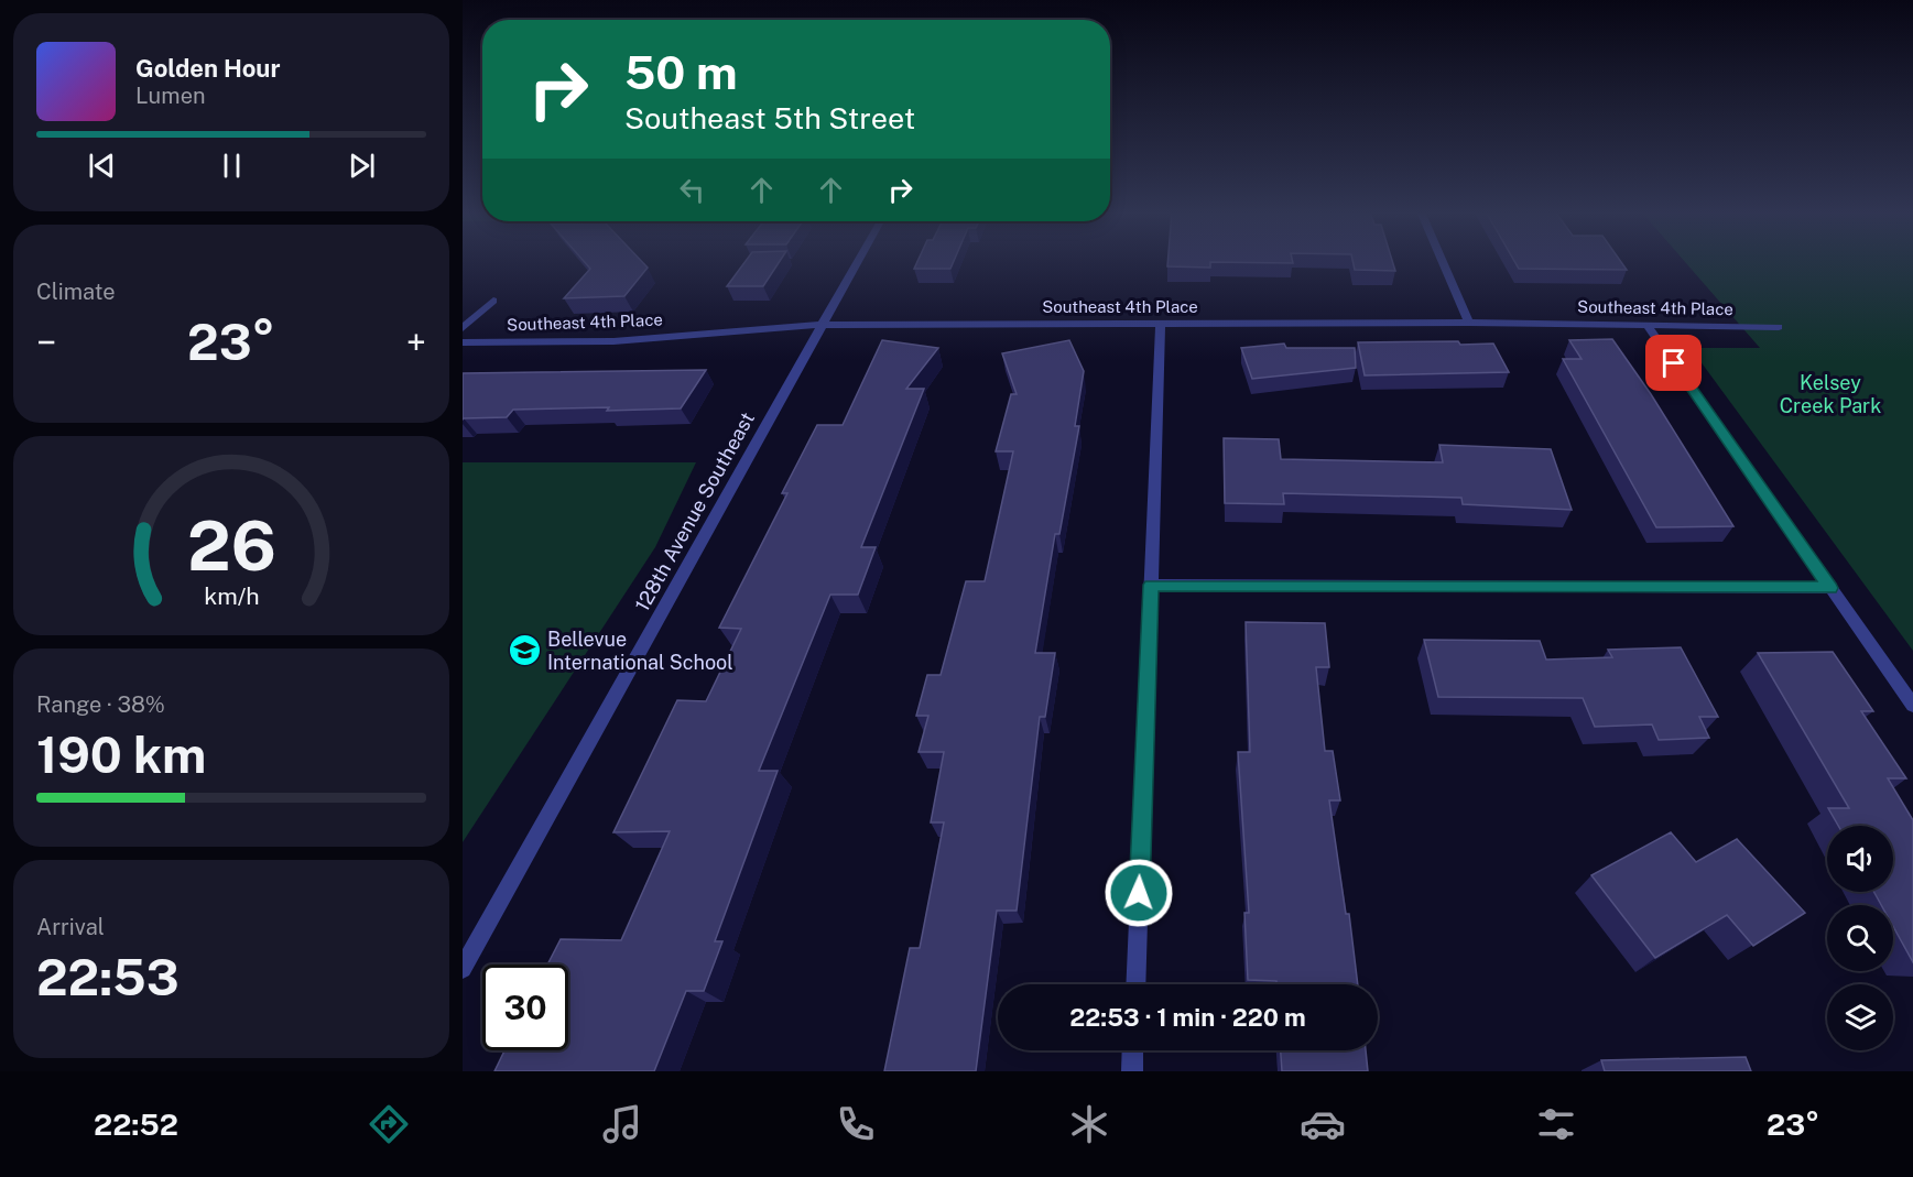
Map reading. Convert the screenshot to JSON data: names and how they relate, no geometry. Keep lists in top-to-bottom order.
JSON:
{
  "streets": {
    "street": ["Southeast 4th Place", "128th Avenue Southeast"]
  },
  "crossings": [
    ["Southeast 4th Place", "128th Avenue Southeast"]
  ],
  "parks": ["Kelsey Creek Park"],
  "places": {
    "school or university": ["Bellevue International School"]
  },
  "page": {
    "turn": ["50 m", "Southeast 5th Street"],
    "song": ["Golden Hour", "Lumen"],
    "tile": [
      "Climate",
      ["Range · 38%", "190 km"],
      ["Arrival", "22:53"]
    ],
    "heat": ["−", "23°", "+"],
    "limit": "30",
    "trip": "22:53 · 1 min · 220 m",
    "tabs": ["22:52", "23°"],
    "gauge": ["26", "km/h"]
  }
}
